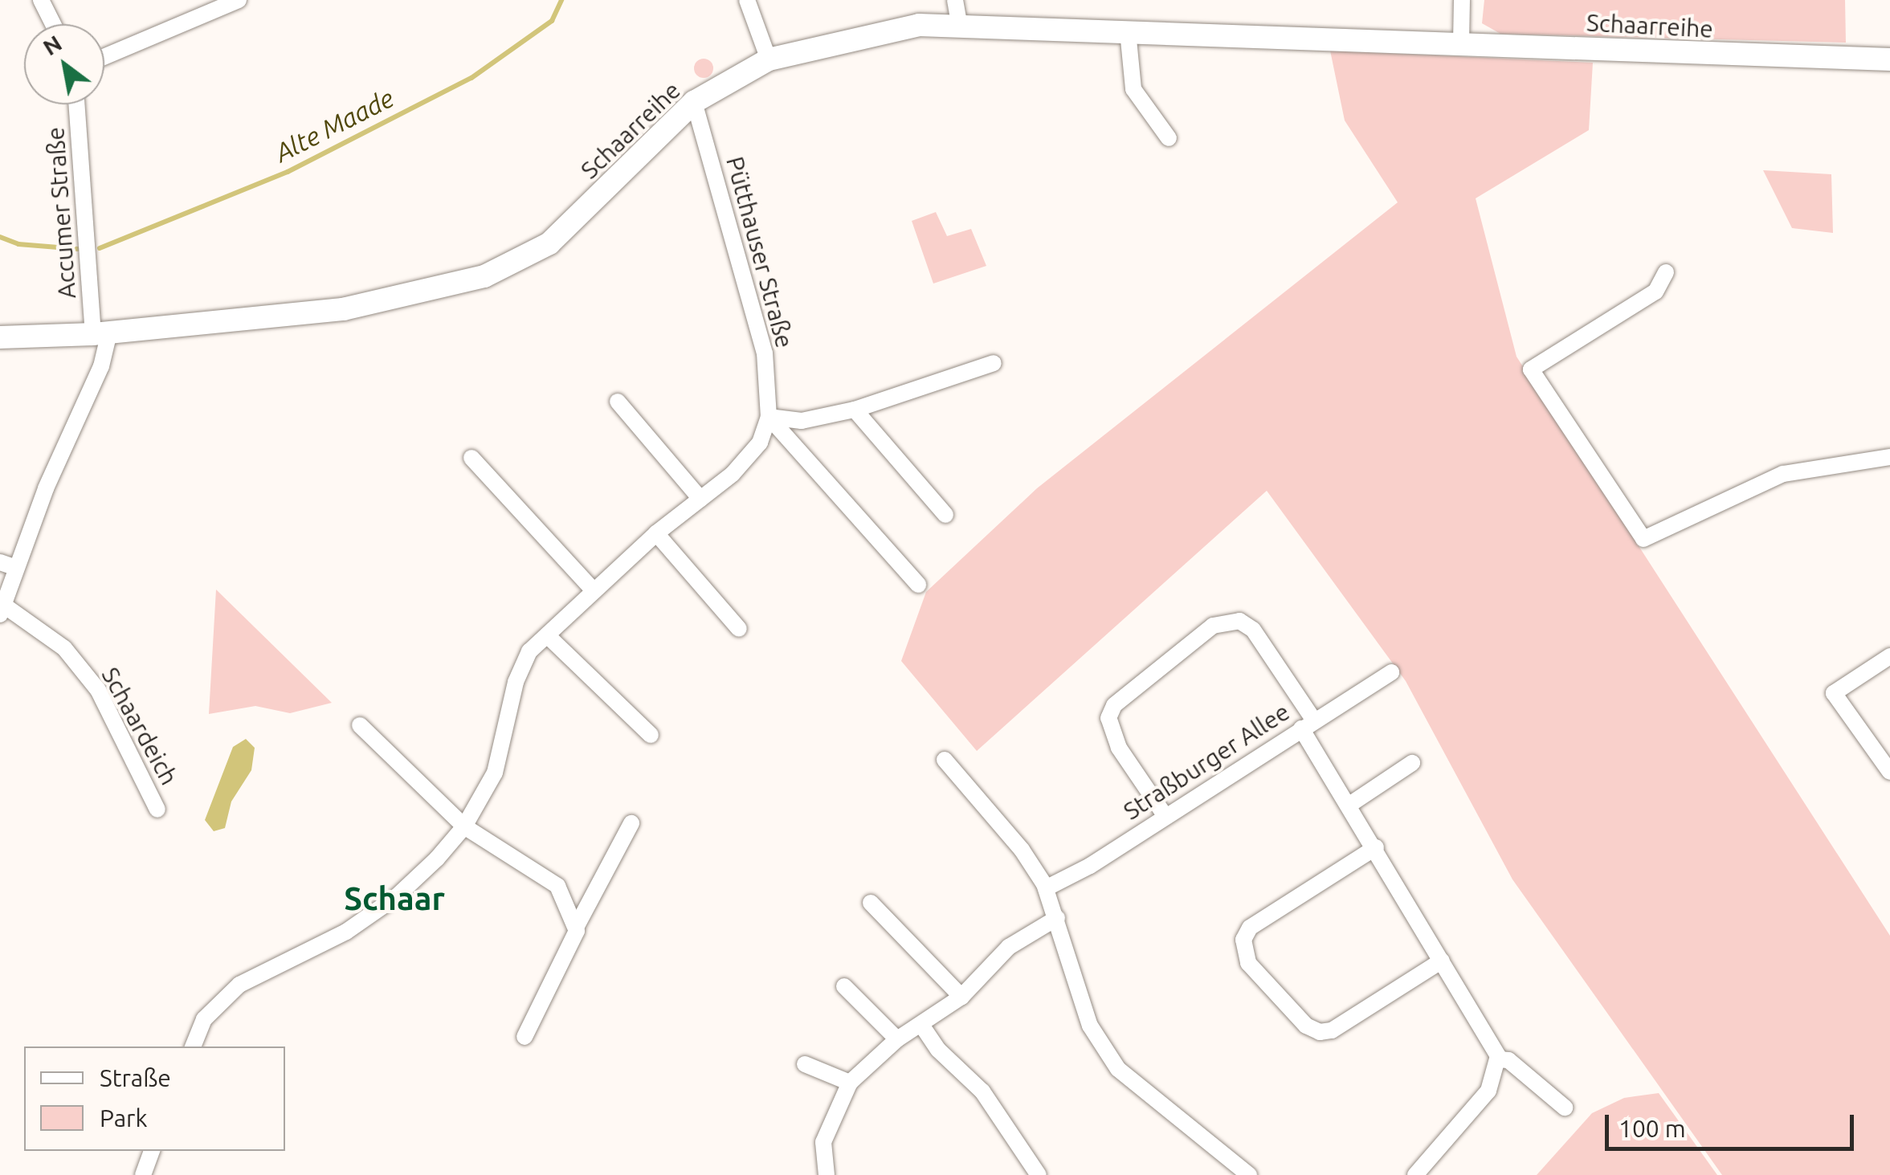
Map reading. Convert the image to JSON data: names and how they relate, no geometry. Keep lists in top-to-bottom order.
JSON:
{
  "streets": {
    "main road": ["Schaarreihe"],
    "street": [
      "Accumer Straße",
      "Pütthauser Straße",
      "Schaardeich",
      "Straßburger Allee"
    ]
  },
  "crossings": [
    ["Schaarreihe", "Accumer Straße"],
    ["Schaarreihe", "Pütthauser Straße"],
    ["Schaarreihe", "Schaardeich"],
    ["Accumer Straße", "Schaardeich"]
  ],
  "districts": ["Schaar"],
  "water": ["Alte Maade"],
  "legend": ["Straße", "Park"],
  "scale_bar": "100 m",
  "north": "top left"
}
